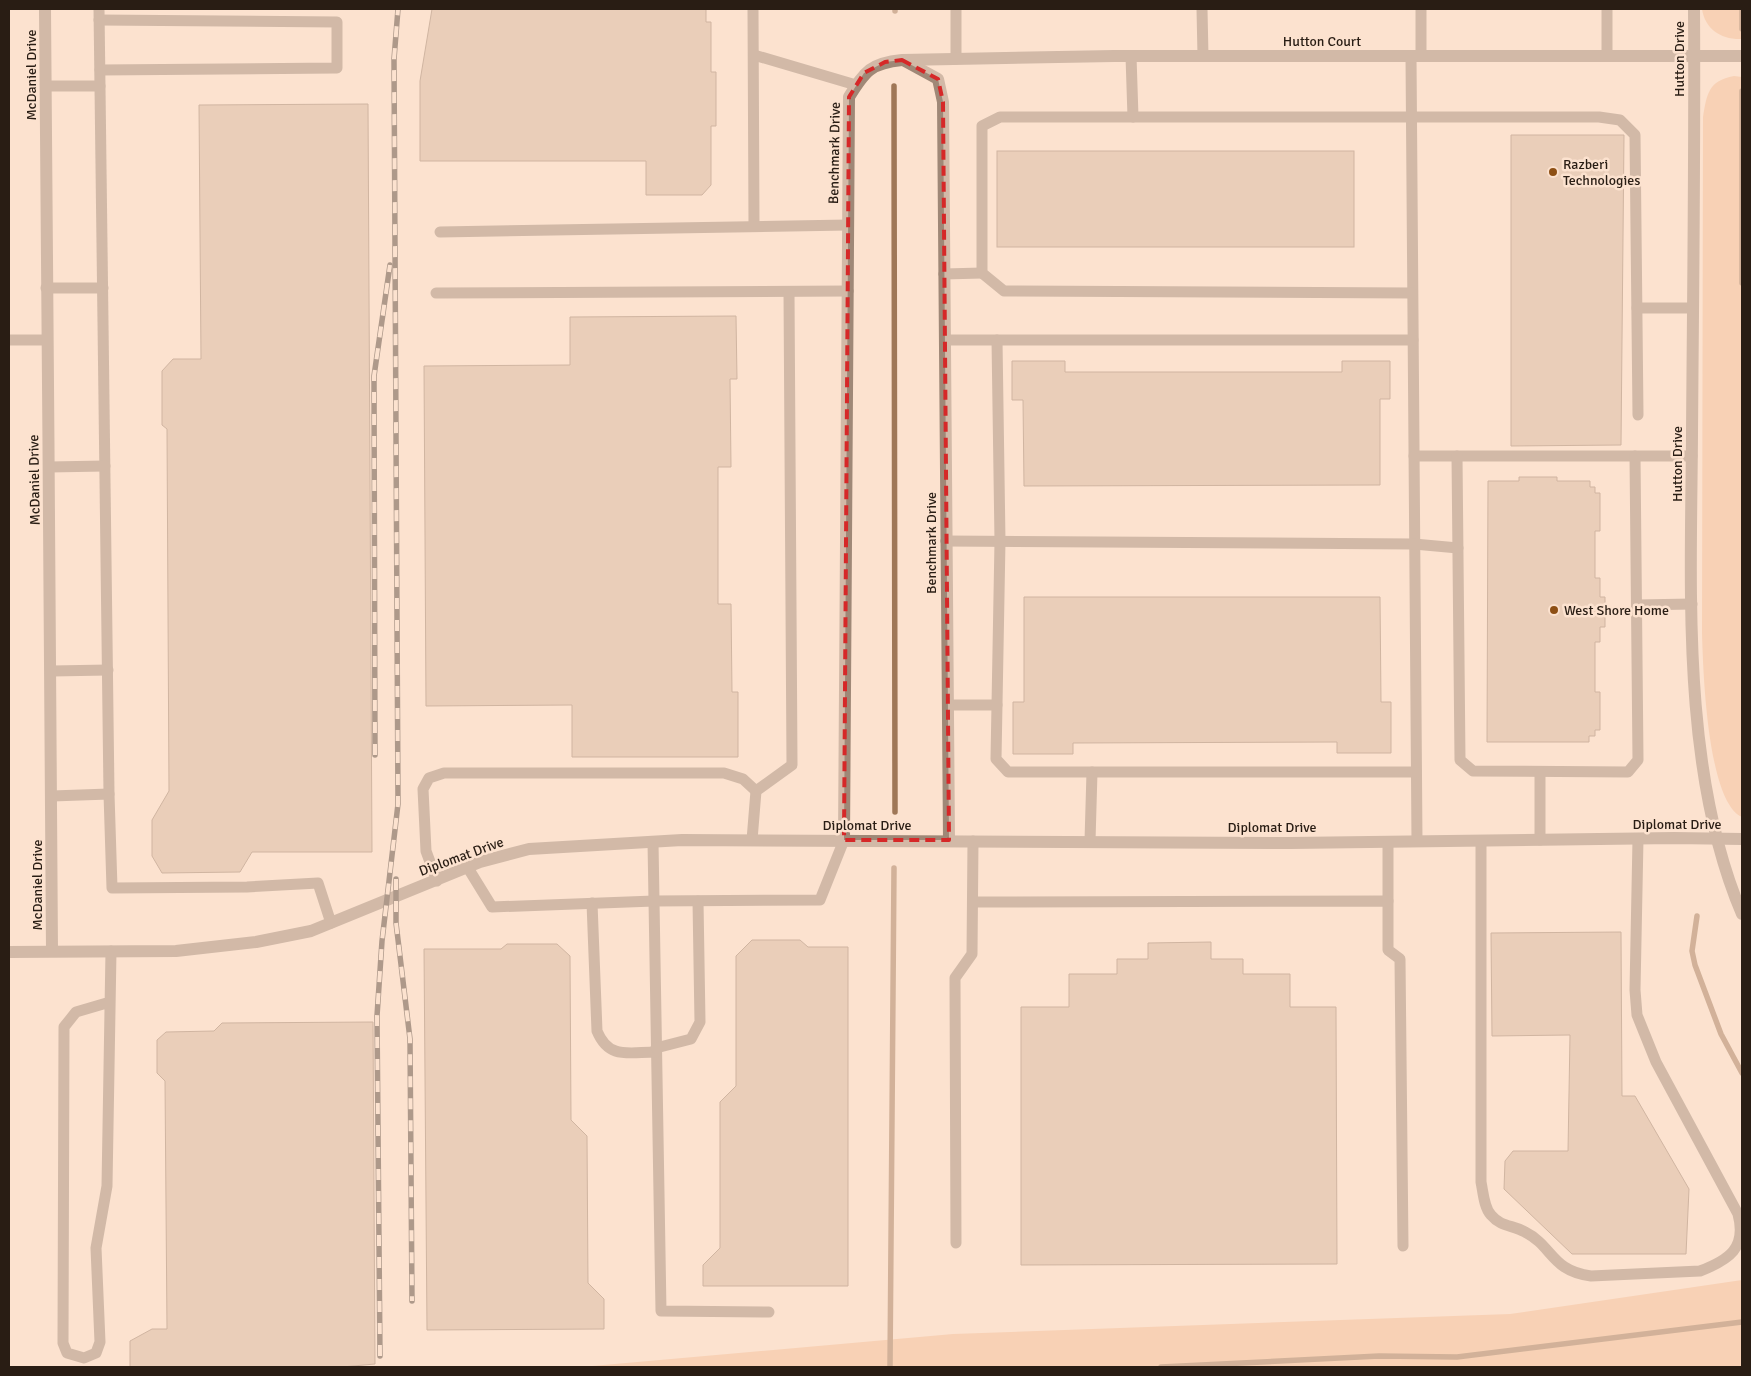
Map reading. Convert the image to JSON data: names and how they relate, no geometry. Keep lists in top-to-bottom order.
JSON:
{
  "streets": {
    "street": [
      "Hutton Court",
      "Hutton Drive",
      "McDaniel Drive",
      "Benchmark Drive",
      "Diplomat Drive"
    ]
  },
  "crossings": [
    ["Hutton Court", "Hutton Drive"],
    ["Hutton Court", "Benchmark Drive"],
    ["Hutton Drive", "Diplomat Drive"],
    ["McDaniel Drive", "Diplomat Drive"],
    ["Benchmark Drive", "Diplomat Drive"]
  ],
  "places": ["Razberi Technologies", "West Shore Home"]
}
